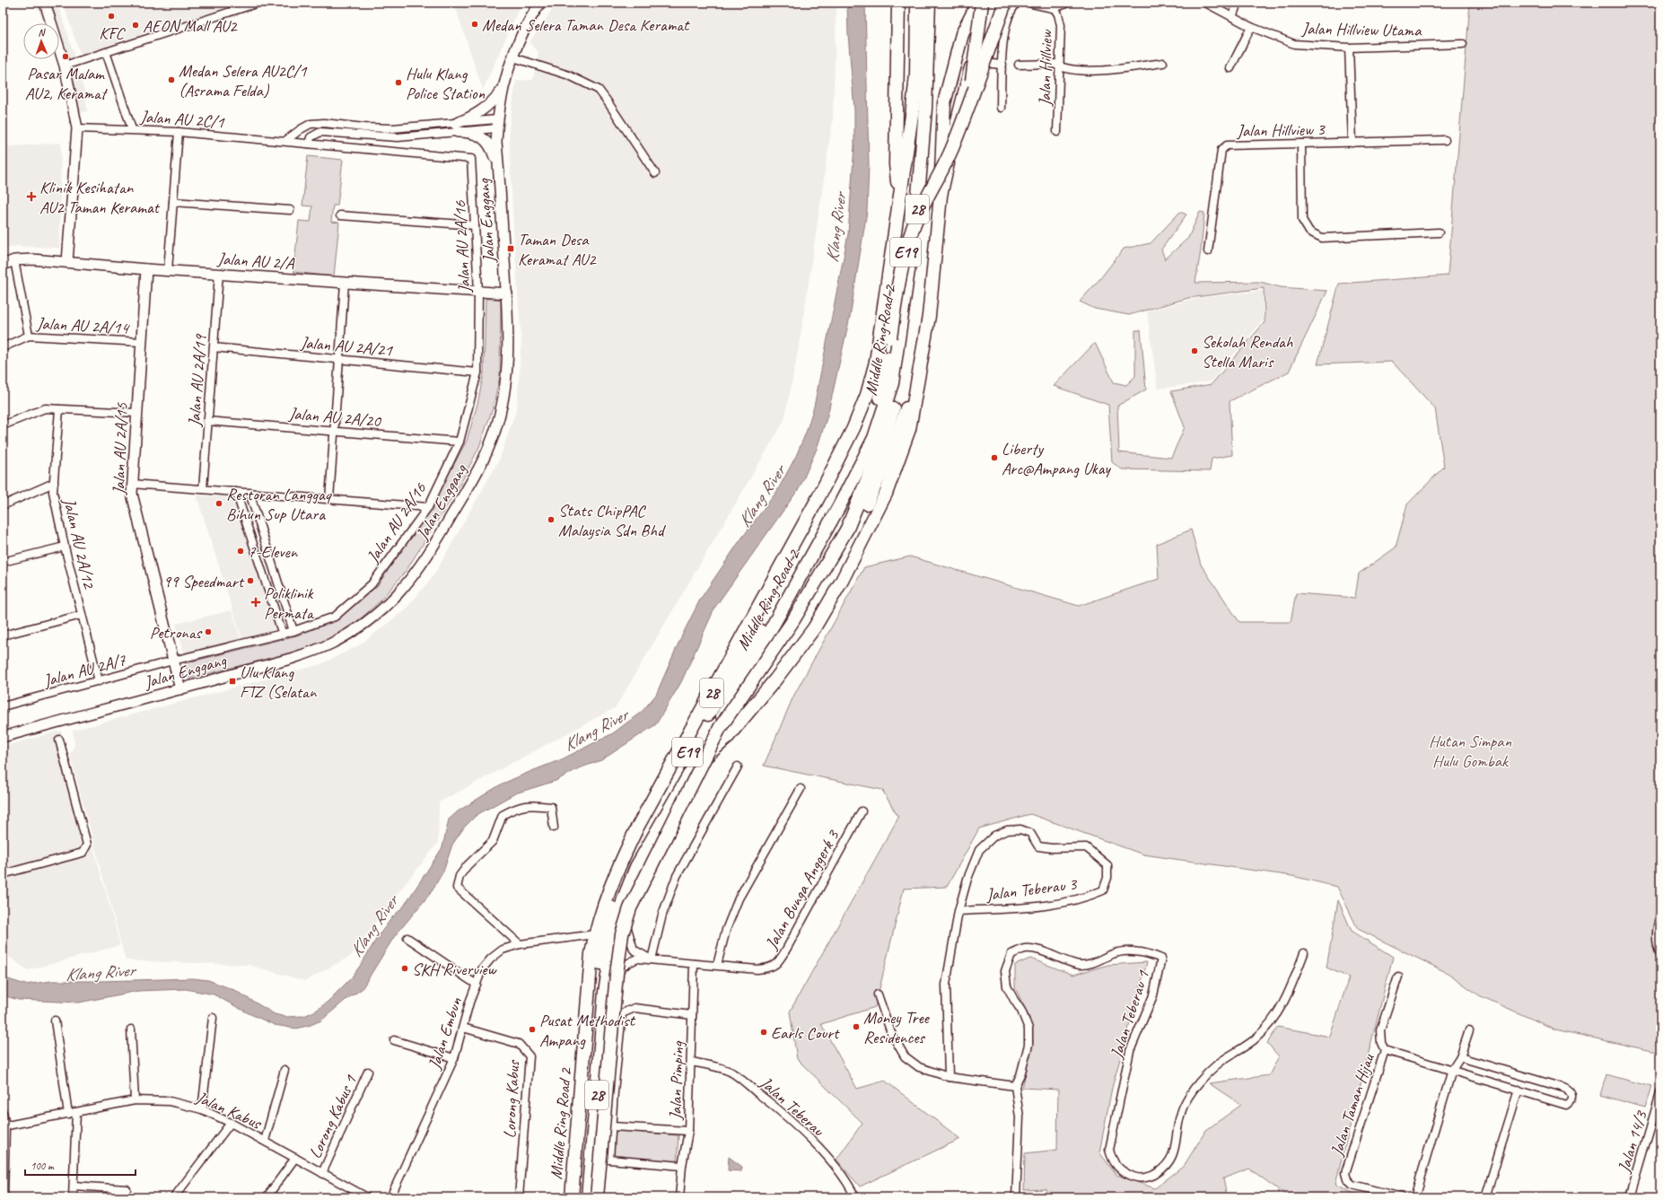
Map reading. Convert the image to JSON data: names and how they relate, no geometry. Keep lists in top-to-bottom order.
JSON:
{
  "streets": {
    "highway": ["28", "E19", "Middle Ring Road 2"],
    "street": [
      "Jalan Hillview Utama",
      "Jalan Hillview",
      "Jalan AU 2C/1",
      "Jalan Hillview 3",
      "Jalan Enggang",
      "Jalan AU 2A/16",
      "Jalan AU 2/A",
      "Jalan AU 2A/14",
      "Jalan AU 2A/21",
      "Jalan AU 2A/19",
      "Jalan AU 2A/20",
      "Jalan AU 2A/15",
      "Jalan AU 2A/12",
      "Jalan AU 2A/7",
      "Jalan Teberau 3",
      "Jalan Bunga Anggerk 3",
      "Jalan Teberau 1",
      "Jalan Embun",
      "Jalan Pimping",
      "Lorong Kabus",
      "Jalan Taman Hijau",
      "Jalan Teberau",
      "Jalan Kabus",
      "Lorong Kabus 1",
      "Jalan 14/3"
    ]
  },
  "crossings": [
    ["Jalan AU 2C/1", "Jalan AU 2A/16"],
    ["Jalan Enggang", "Jalan AU 2/A"],
    ["Jalan Enggang", "Jalan AU 2A/15"],
    ["Jalan AU 2A/16", "Jalan AU 2/A"],
    ["Jalan AU 2A/16", "Jalan AU 2A/21"],
    ["Jalan AU 2A/16", "Jalan AU 2A/20"],
    ["Jalan AU 2A/16", "Jalan AU 2A/15"],
    ["Jalan AU 2A/16", "Jalan AU 2A/7"],
    ["Jalan AU 2/A", "Jalan AU 2A/19"],
    ["Jalan AU 2/A", "Jalan AU 2A/15"],
    ["Jalan AU 2A/14", "Jalan AU 2A/15"],
    ["Middle Ring Road 2", "Jalan Embun"],
    ["Jalan AU 2A/21", "Jalan AU 2A/19"],
    ["Jalan AU 2A/19", "Jalan AU 2A/20"],
    ["Jalan AU 2A/15", "Jalan AU 2A/7"],
    ["Jalan AU 2A/12", "Jalan AU 2A/7"],
    ["Jalan Bunga Anggerk 3", "Jalan Pimping"],
    ["Jalan Embun", "Lorong Kabus"],
    ["Jalan Pimping", "Jalan Teberau"],
    ["Jalan Kabus", "Lorong Kabus 1"]
  ],
  "water": ["Klang River"],
  "parks": ["Hutan Simpan Hulu Gombak"],
  "places": {
    "other": [
      "KFC",
      "Medan Selera Taman Desa Keramat",
      "AEON Mall AU2",
      "Pasar Malam AU2, Keramat",
      "Medan Selera AU2C/1 (Asrama Felda)",
      "Hulu Klang Police Station",
      "Sekolah Rendah Stella Maris",
      "Liberty Arc@Ampang Ukay",
      "Restoran Langgaq Bihun Sup Utara",
      "Stats ChipPAC Malaysia Sdn Bhd",
      "7-Eleven",
      "99 Speedmart",
      "Petronas",
      "SKH Riverview",
      "Money Tree Residences",
      "Pusat Methodist Ampang",
      "Earls Court"
    ],
    "health": ["Klinik Kesihatan AU2 Taman Keramat", "Poliklinik Permata"],
    "transit": ["Taman Desa Keramat AU2", "Ulu Klang FTZ (Selatan"]
  },
  "scale_bar": "100 m",
  "north": "top"
}
